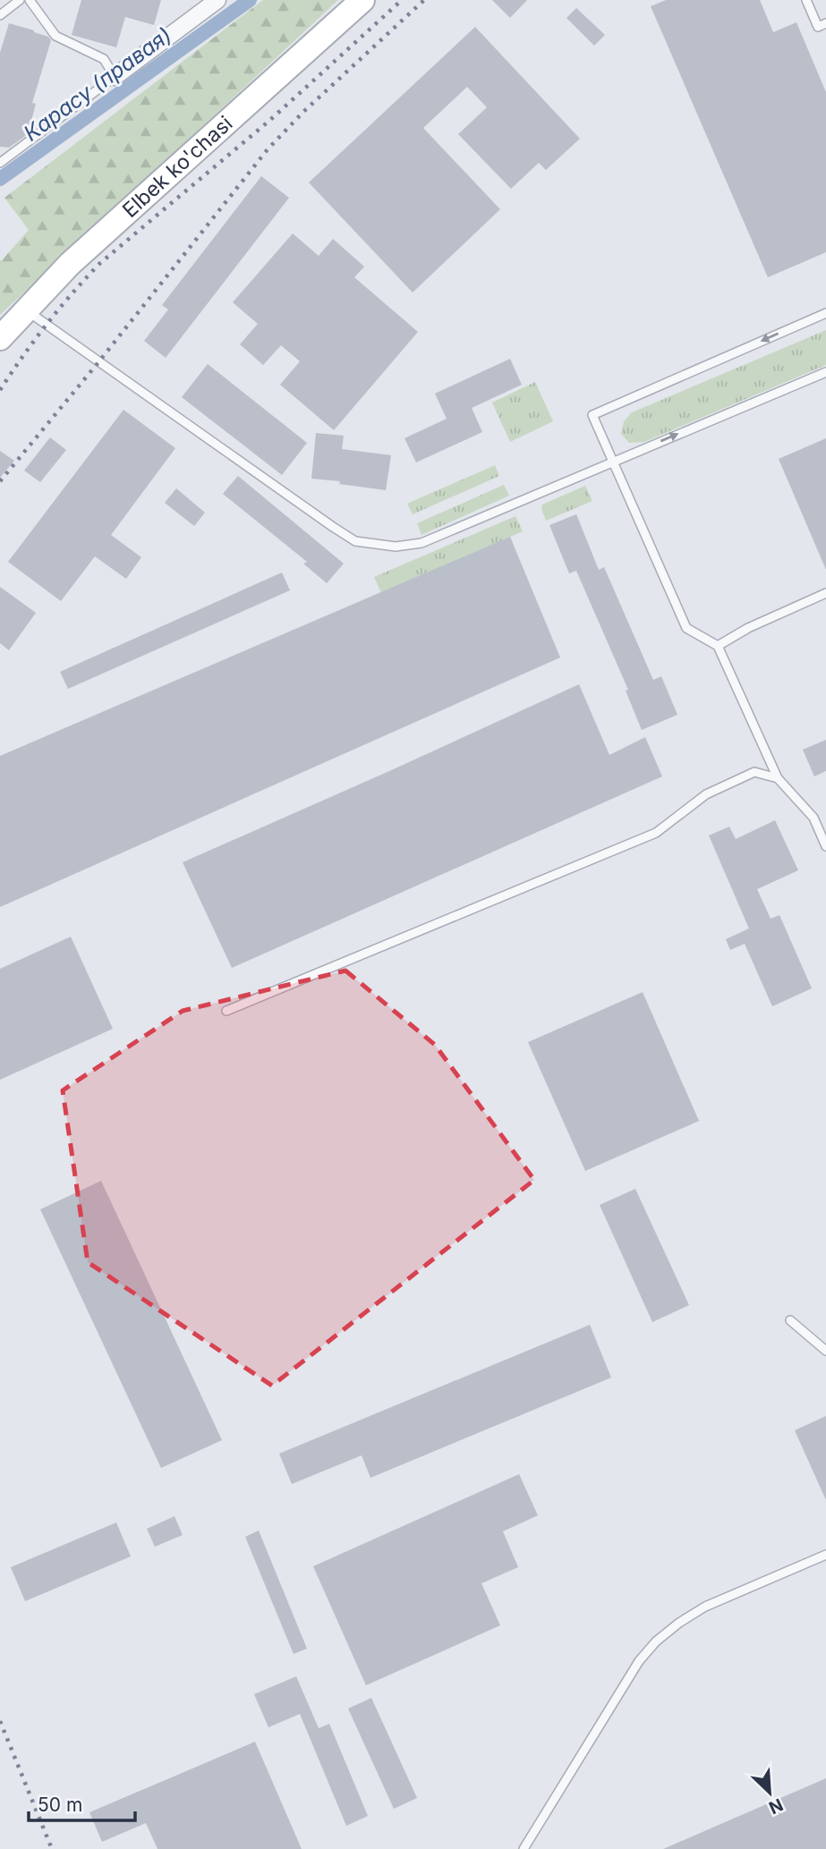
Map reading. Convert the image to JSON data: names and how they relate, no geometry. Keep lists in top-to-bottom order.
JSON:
{
  "streets": {
    "main road": ["Elbek ko'chasi"]
  },
  "water": ["Карасу (правая)"],
  "scale_bar": "50 m",
  "north": "bottom right"
}
